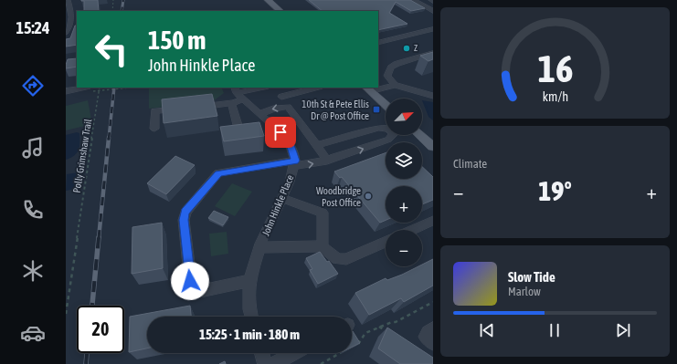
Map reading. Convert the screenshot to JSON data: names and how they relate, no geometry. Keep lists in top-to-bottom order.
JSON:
{
  "streets": {
    "street": ["John Hinkle Place"],
    "path": ["Polly Grimshaw Trail"]
  },
  "places": {
    "other": ["Z", "Woodbridge Post Office"],
    "transit": ["10th St & Pete Ellis Dr @ Post Office"]
  },
  "north": "top right",
  "page": {
    "tabs": "15:24",
    "turn": ["150 m", "John Hinkle Place"],
    "map_buttons": ["+", "−"],
    "tile": "Climate",
    "heat": ["−", "19°", "+"],
    "song": ["Slow Tide", "Marlow"],
    "limit": "20",
    "trip": "15:25 · 1 min · 180 m",
    "gauge": ["16", "km/h"]
  }
}
